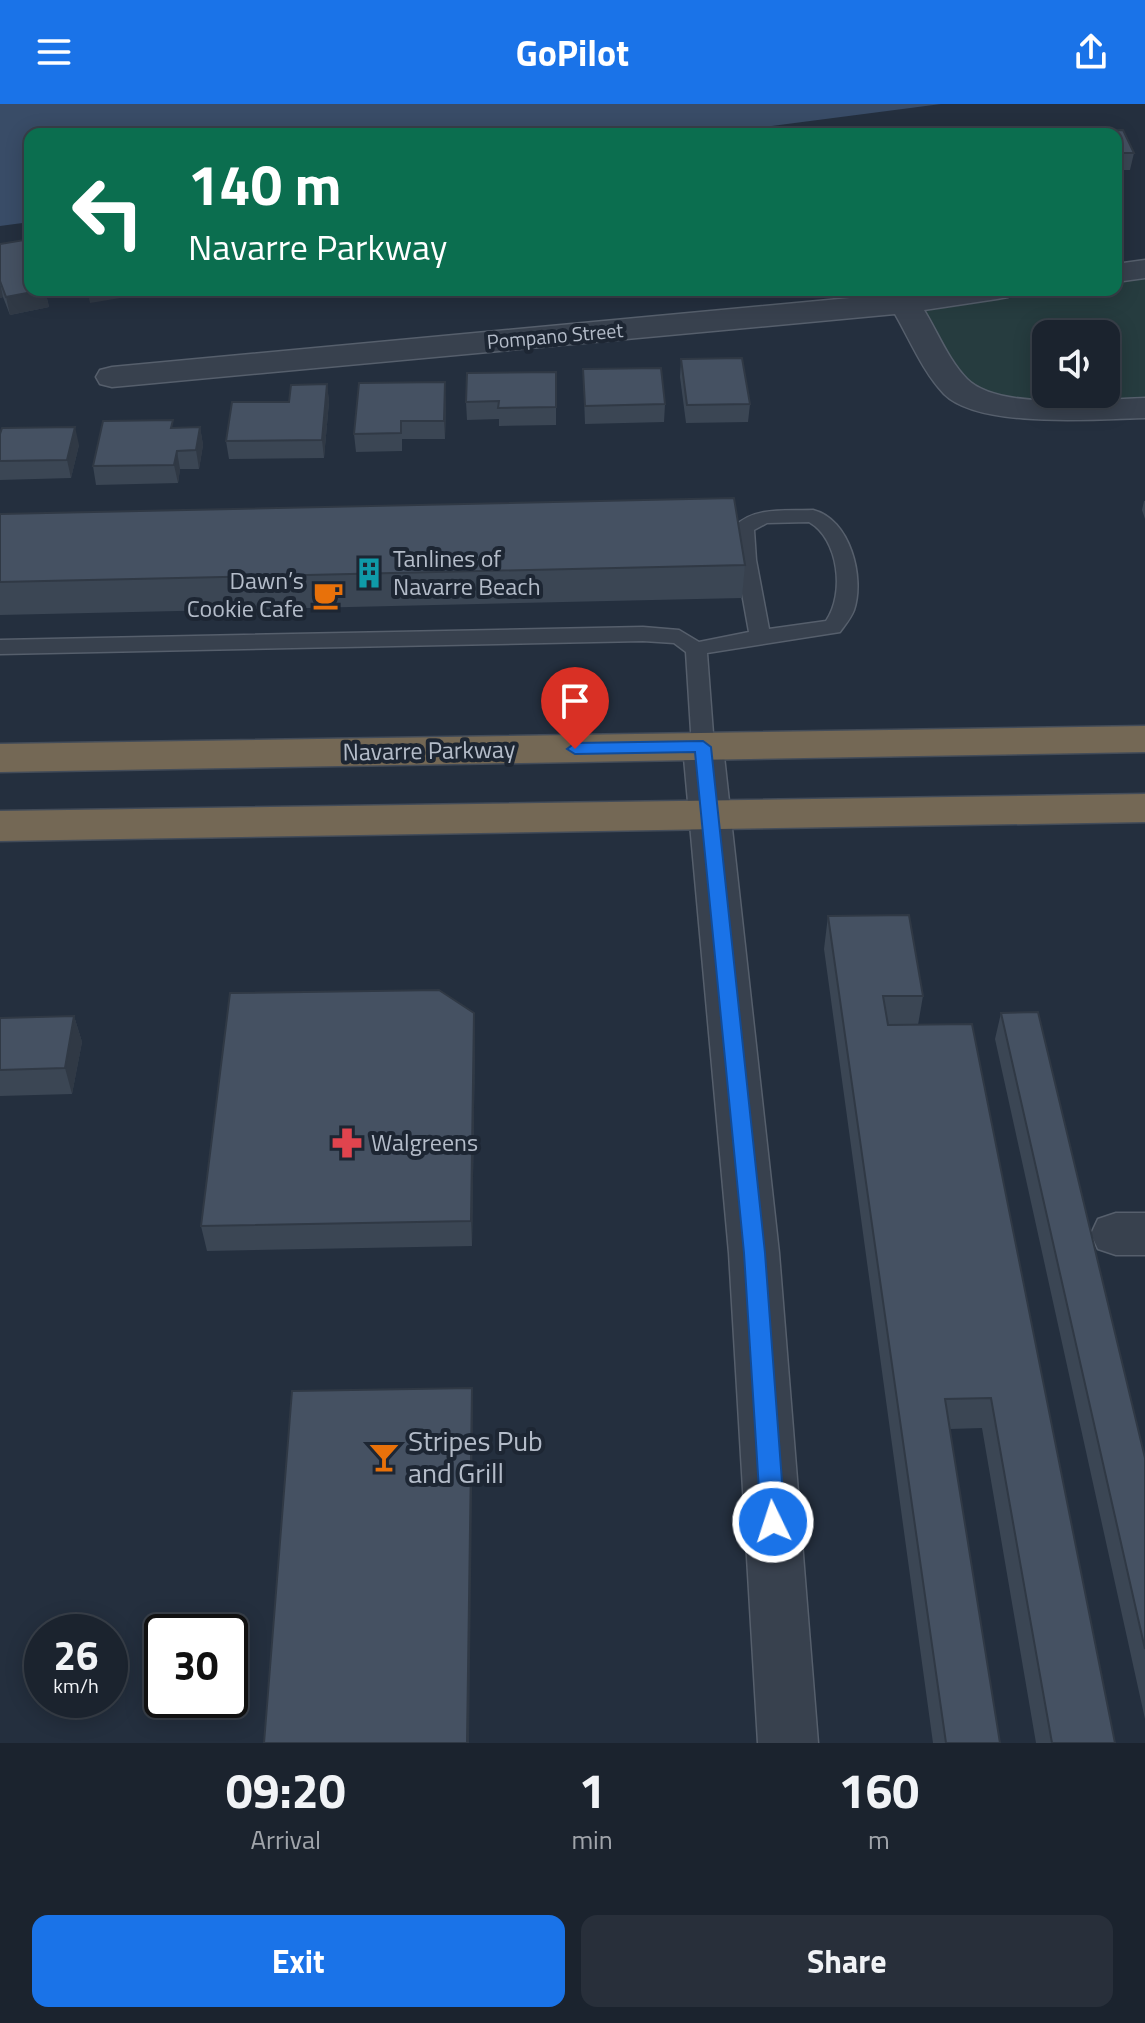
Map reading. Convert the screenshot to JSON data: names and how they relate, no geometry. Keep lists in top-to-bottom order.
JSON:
{
  "streets": {
    "highway": ["Navarre Parkway"],
    "street": ["Pompano Street"]
  },
  "places": {
    "building": ["Tanlines of Navarre Beach"],
    "cafe": ["Dawn’s Cookie Cafe"],
    "pharmacy": ["Walgreens"],
    "bar": ["Stripes Pub and Grill"]
  },
  "page": {
    "header": "GoPilot",
    "turn": ["140 m", "Navarre Parkway"],
    "speed": "26 km/h",
    "limit": "30",
    "eta": [
      "09:20",
      "Arrival",
      "1",
      "min",
      "160",
      "m"
    ],
    "buttons": ["Exit", "Share"]
  }
}
